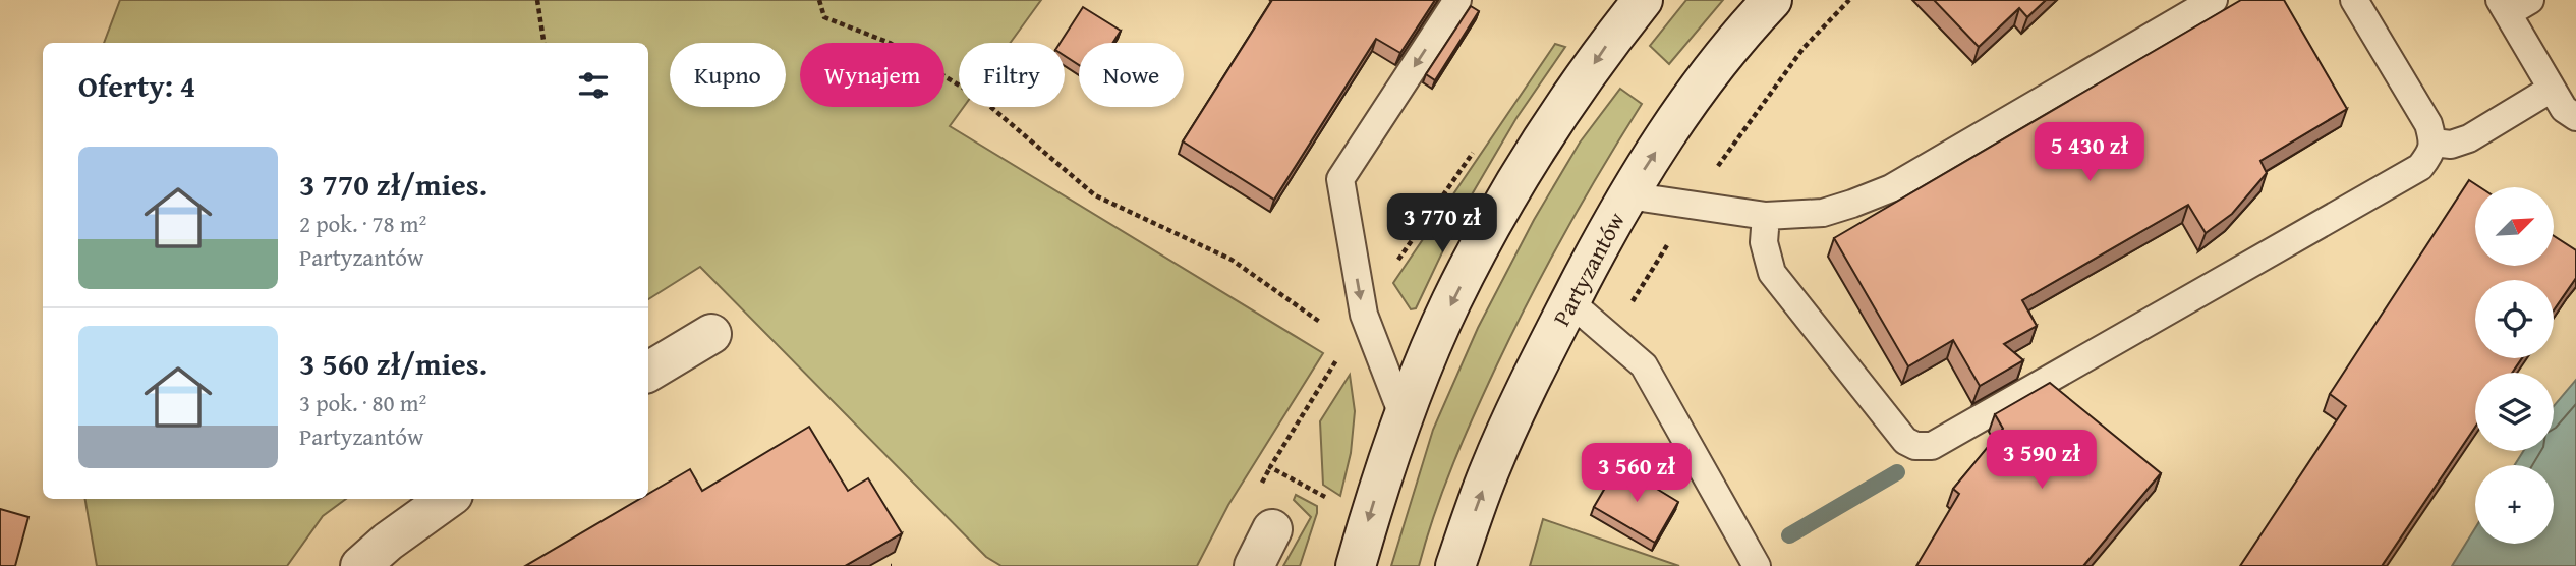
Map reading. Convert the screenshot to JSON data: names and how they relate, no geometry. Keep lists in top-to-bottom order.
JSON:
{
  "streets": {
    "main road": ["Partyzantów"]
  },
  "north": "top right",
  "page": {
    "chip": [
      "Kupno",
      "Wynajem",
      "Filtry",
      "Nowe"
    ],
    "heading": "Oferty: 4",
    "price": [
      "5 430 zł",
      "3 770 zł",
      "3 590 zł",
      "3 560 zł"
    ],
    "list": [
      {
        "name": "3 770 zł/mies.",
        "note": "2 pok. · 78 m² · Partyzantów"
      },
      {
        "name": "3 560 zł/mies.",
        "note": "3 pok. · 80 m² · Partyzantów"
      }
    ],
    "map_buttons": "+"
  }
}
